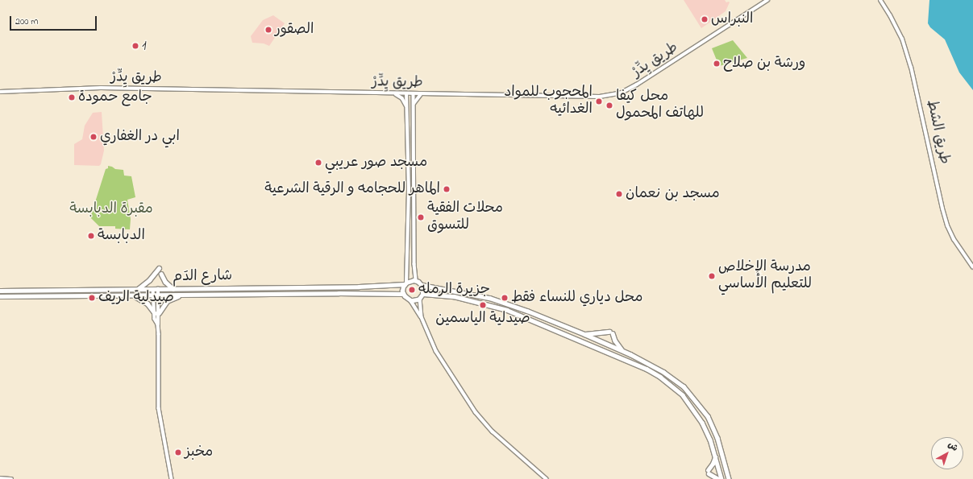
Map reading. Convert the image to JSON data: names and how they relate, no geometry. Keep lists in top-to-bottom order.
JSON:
{
  "streets": {
    "main road": ["طريق الشط", "شارع الدَم"],
    "street": ["طريق يِدِّرْ"]
  },
  "parks": ["مقبرة الدبابسة"],
  "places": [
    "النبراس",
    "الصقور",
    "1",
    "ورشة بن صلاح",
    "جامع حمودة",
    "المحجوب للمواد الغدائيه",
    "محل كيفا للهاتف المحمول",
    "ابي در الغفاري",
    "مسجد صور عريبي",
    "الماهر للحجامه و الرقية الشرعية",
    "مسجد بن نعمان",
    "محلات الفقية للتسوق",
    "الدبابسة",
    "مدرسة الإخلاص للتعليم الأساسي",
    "جزيرة الرمله",
    "صيدلية الريف",
    "محل دياري للنساء فقط",
    "صيدلية الياسمين",
    "مخبز"
  ],
  "scale_bar": "200 m",
  "north": "top right"
}
